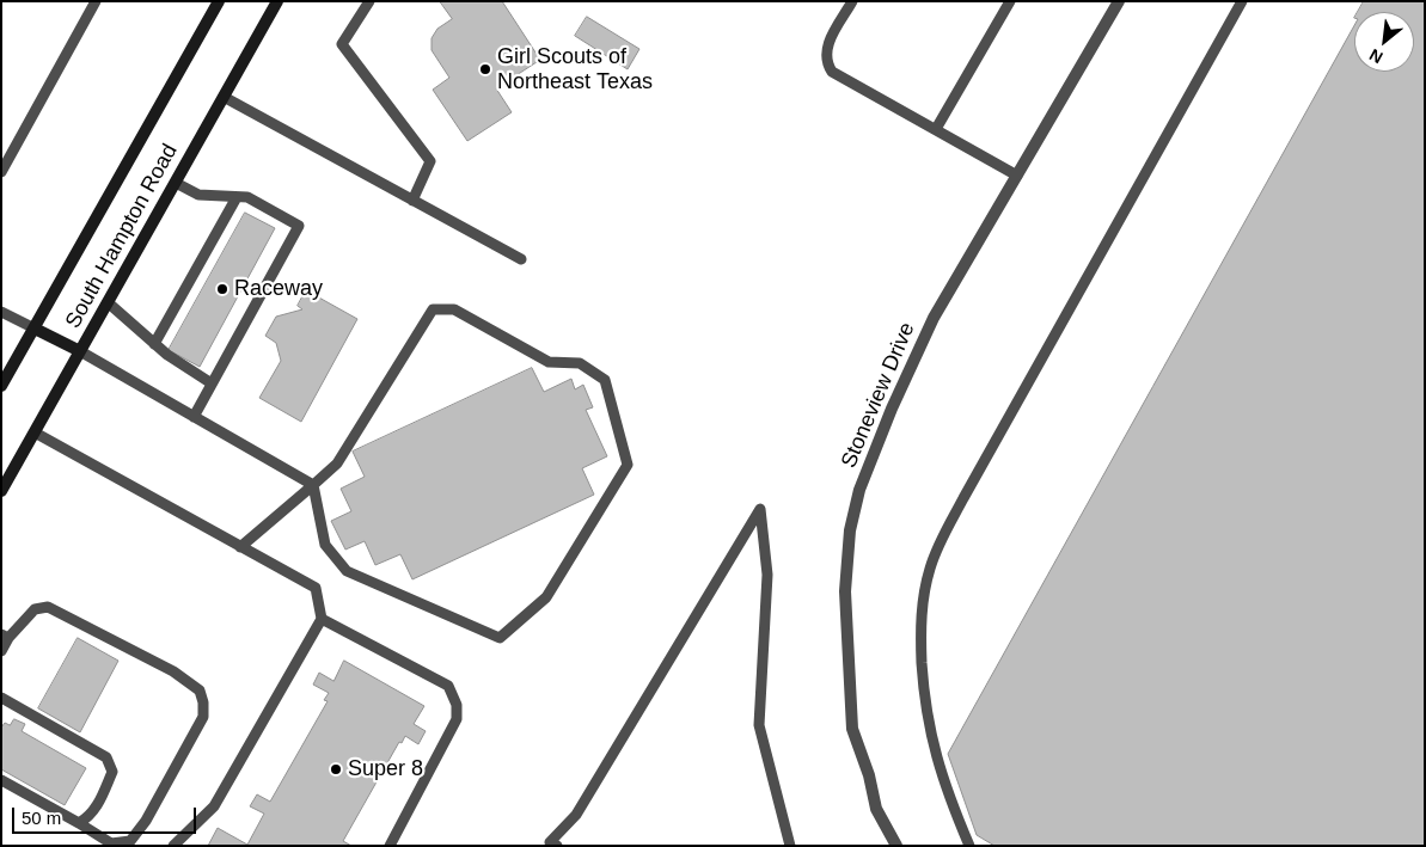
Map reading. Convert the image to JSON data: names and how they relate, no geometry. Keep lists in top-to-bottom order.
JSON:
{
  "streets": {
    "main road": ["South Hampton Road"],
    "street": ["Stoneview Drive"]
  },
  "places": ["Girl Scouts of Northeast Texas", "Raceway", "Super 8"],
  "scale_bar": "50 m",
  "north": "bottom left"
}
